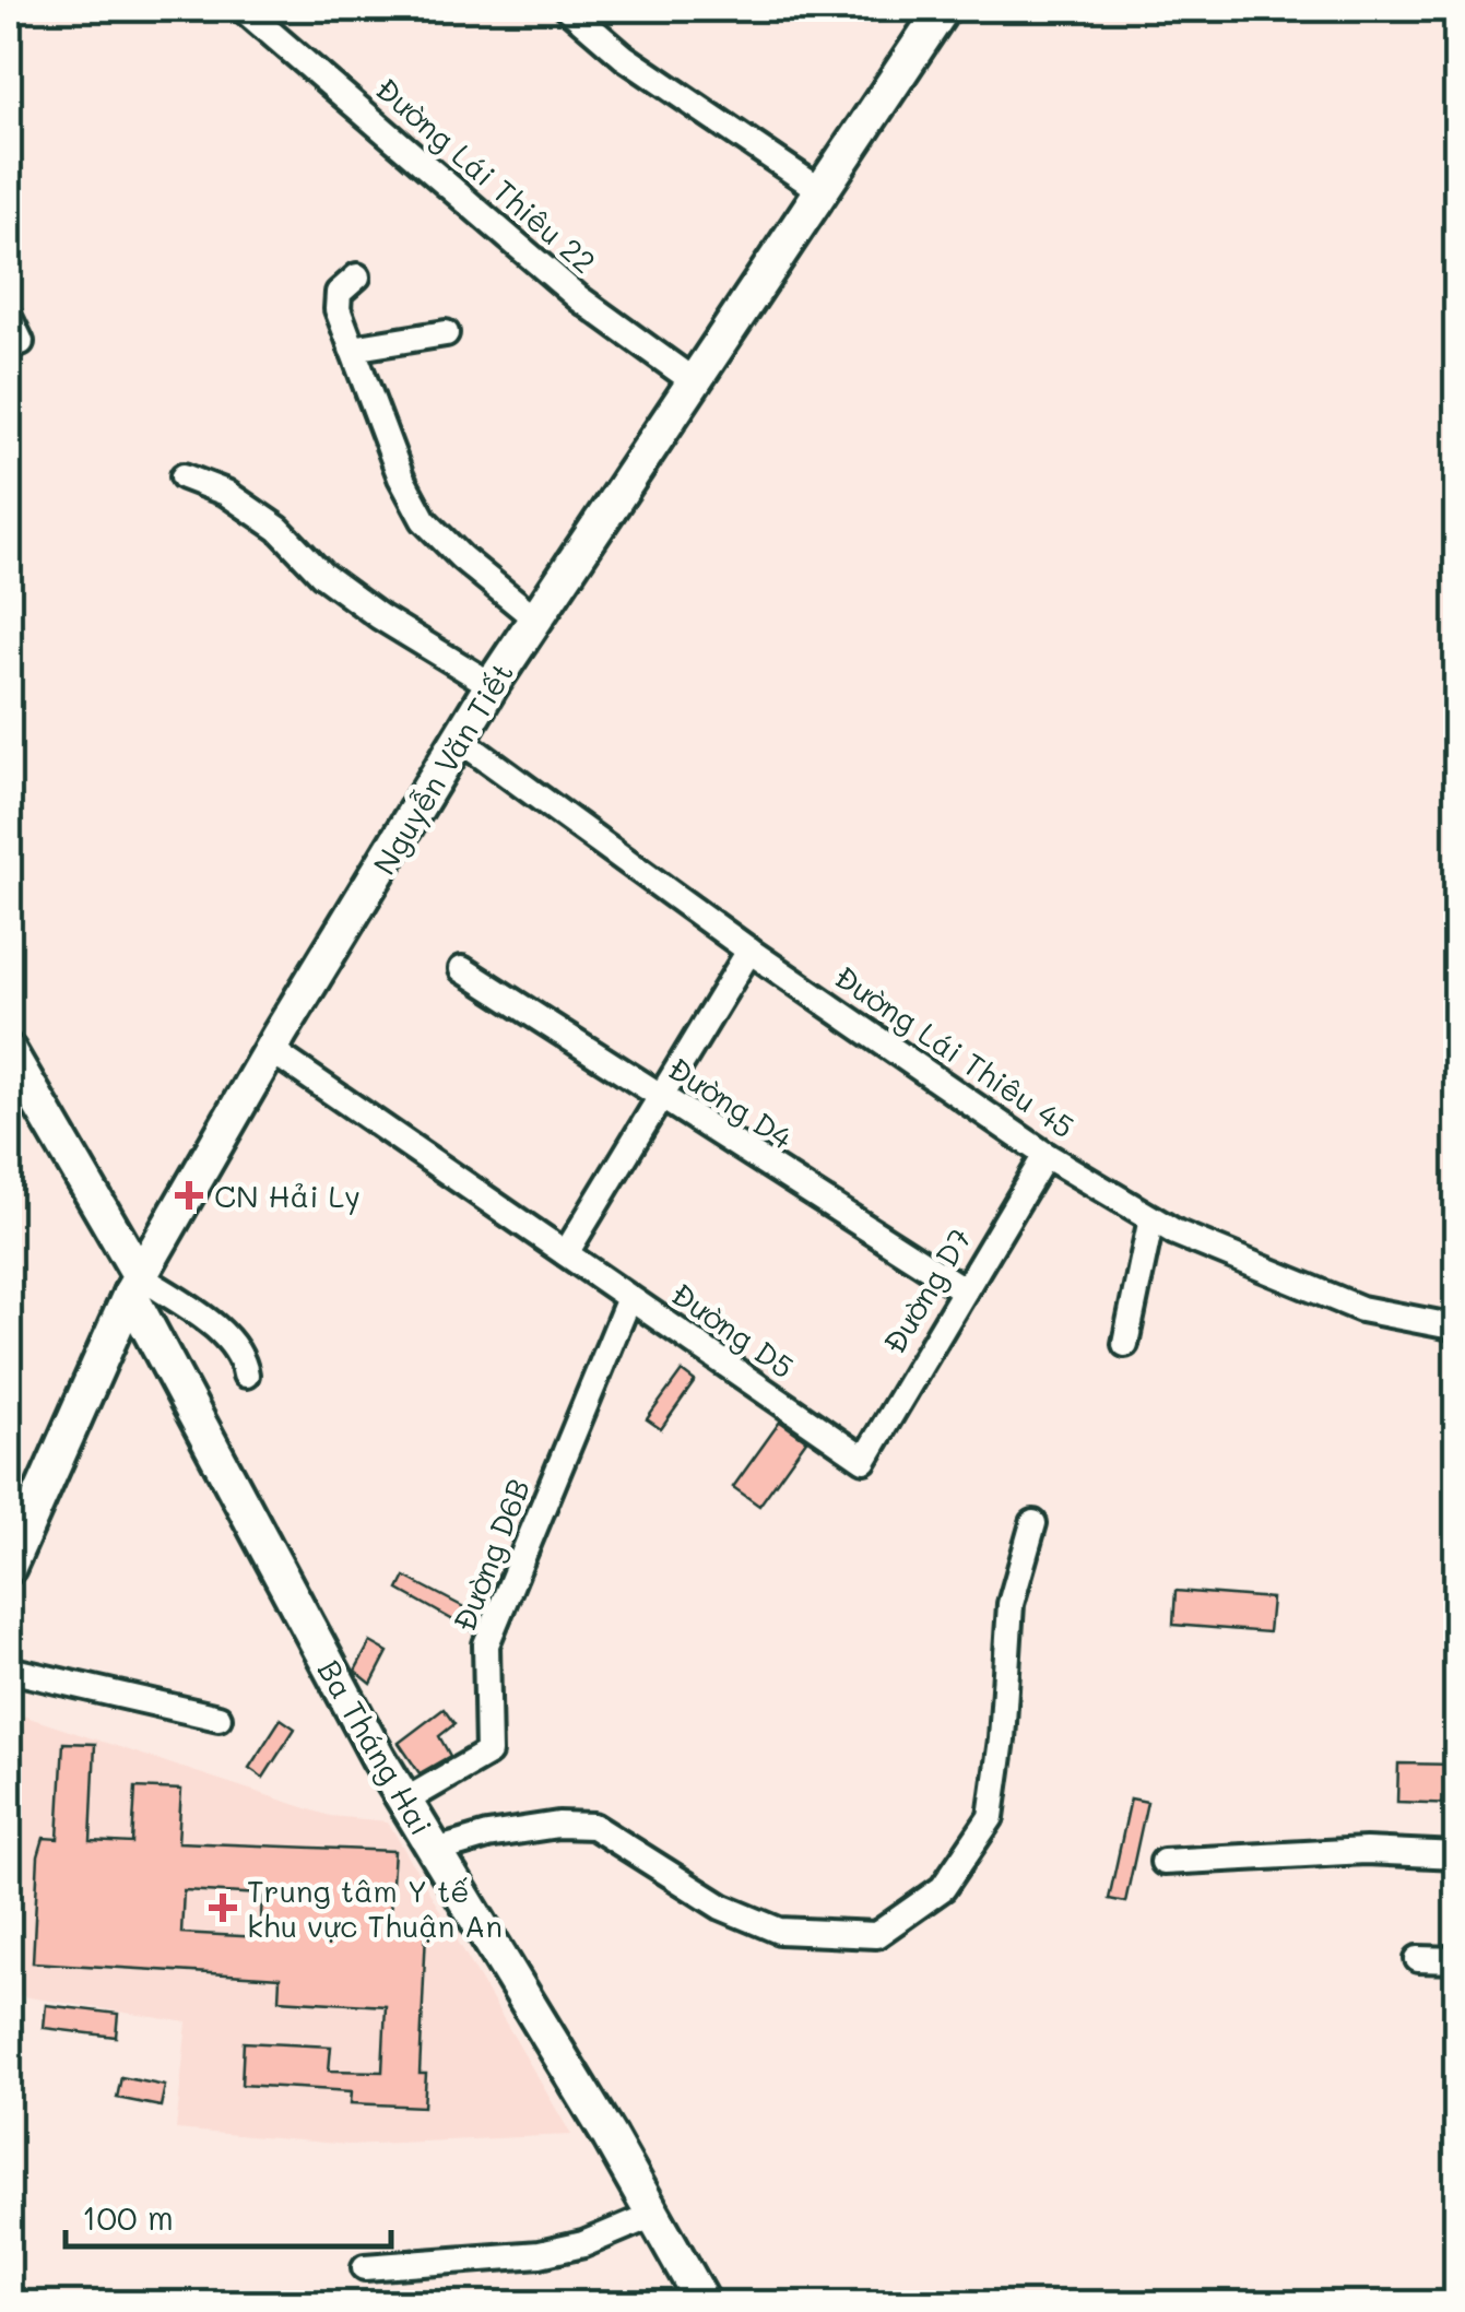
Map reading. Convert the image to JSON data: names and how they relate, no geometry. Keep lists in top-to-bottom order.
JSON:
{
  "streets": {
    "street": [
      "Đường Lái Thiêu 22",
      "Nguyễn Văn Tiết",
      "Đường Lái Thiêu 45",
      "Đường D4",
      "Đường D7",
      "Đường D5",
      "Đường D6B",
      "Ba Tháng Hai"
    ]
  },
  "crossings": [
    ["Đường Lái Thiêu 22", "Nguyễn Văn Tiết"],
    ["Nguyễn Văn Tiết", "Đường Lái Thiêu 45"],
    ["Nguyễn Văn Tiết", "Đường D5"],
    ["Nguyễn Văn Tiết", "Ba Tháng Hai"],
    ["Đường Lái Thiêu 45", "Đường D7"],
    ["Đường D4", "Đường D7"],
    ["Đường D7", "Đường D5"],
    ["Đường D5", "Đường D6B"],
    ["Đường D6B", "Ba Tháng Hai"]
  ],
  "places": {
    "health": ["CN Hải Ly", "Trung tâm Y tế khu vực Thuận An"]
  },
  "scale_bar": "100 m"
}
